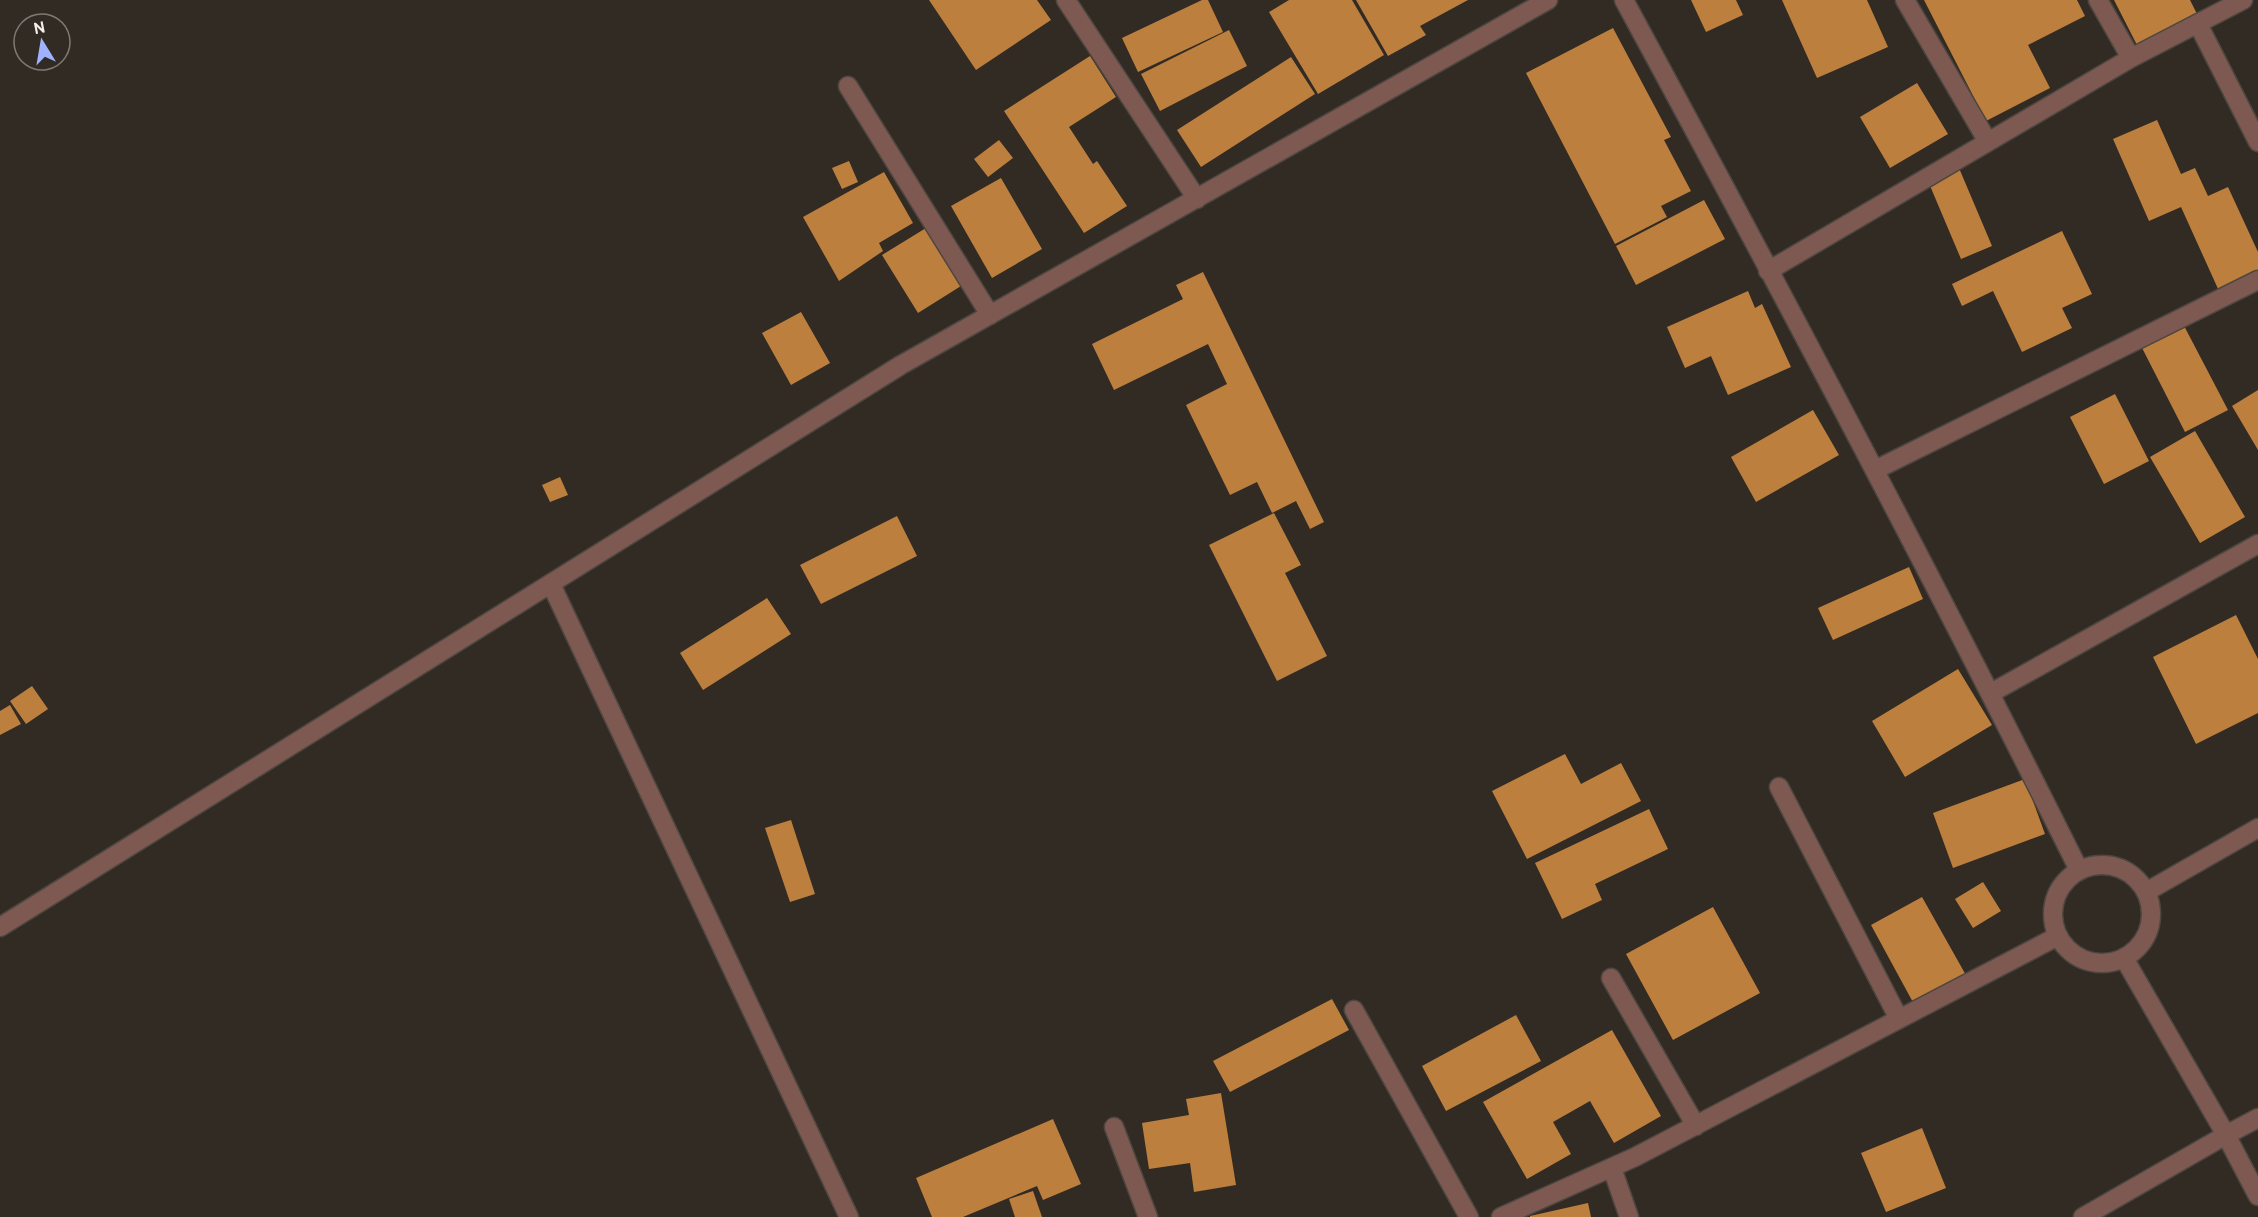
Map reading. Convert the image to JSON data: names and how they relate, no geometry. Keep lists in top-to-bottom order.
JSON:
{
  "north": "top"
}
